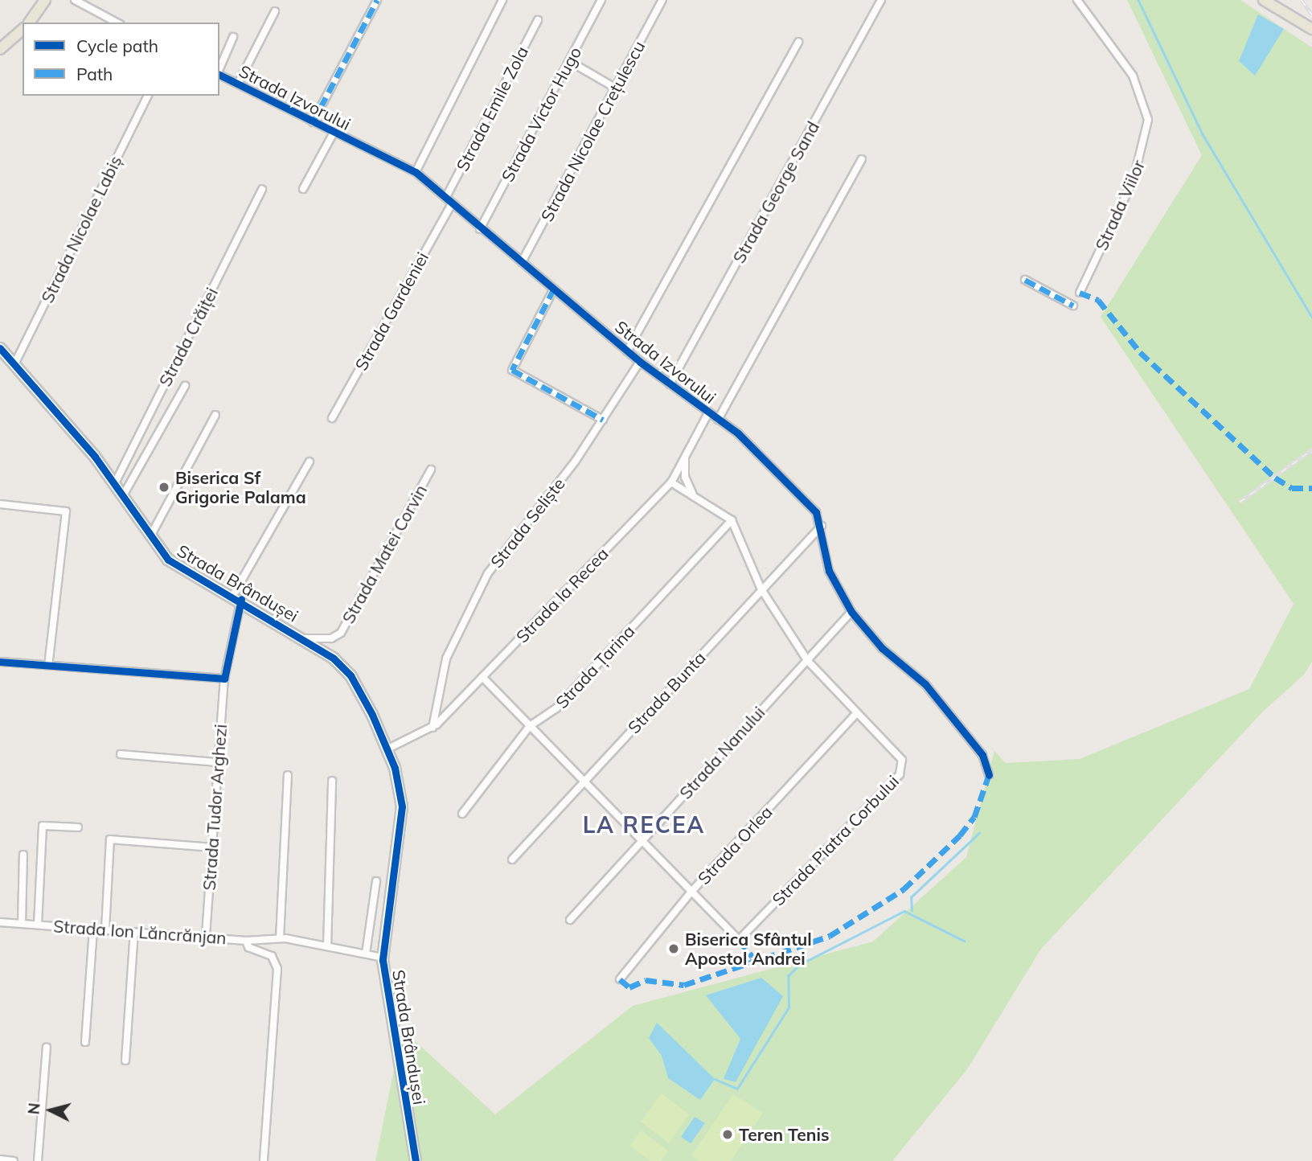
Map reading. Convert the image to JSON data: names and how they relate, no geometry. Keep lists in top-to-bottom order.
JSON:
{
  "streets": {
    "main road": ["Strada Brândușei"],
    "street": [
      "Strada Izvorului",
      "Strada Emile Zola",
      "Strada Victor Hugo",
      "Strada Nicolae Crețulescu",
      "Strada George Sand",
      "Strada Viilor",
      "Strada Nicolae Labiș",
      "Strada Gardeniei",
      "Strada Crăiței",
      "Strada Seliște",
      "Strada Matei Corvin",
      "Strada la Recea",
      "Strada Țarina",
      "Strada Bunta",
      "Strada Nanului",
      "Strada Tudor Arghezi",
      "Strada Piatra Corbului",
      "Strada Orlea",
      "Strada Ion Lăncrănjan"
    ]
  },
  "crossings": [
    ["Strada Izvorului", "Strada Emile Zola"],
    ["Strada Izvorului", "Strada Victor Hugo"],
    ["Strada Izvorului", "Strada Nicolae Crețulescu"],
    ["Strada Izvorului", "Strada George Sand"],
    ["Strada Izvorului", "Strada Gardeniei"],
    ["Strada Izvorului", "Strada Seliște"],
    ["Strada Izvorului", "Strada la Recea"],
    ["Strada Izvorului", "Strada Bunta"],
    ["Strada Izvorului", "Strada Nanului"],
    ["Strada Nicolae Labiș", "Strada Brândușei"],
    ["Strada Crăiței", "Strada Brândușei"],
    ["Strada Seliște", "Strada la Recea"],
    ["Strada Matei Corvin", "Strada Brândușei"],
    ["Strada Brândușei", "Strada la Recea"],
    ["Strada Brândușei", "Strada Tudor Arghezi"],
    ["Strada Brândușei", "Strada Ion Lăncrănjan"],
    ["Strada Țarina", "Strada Piatra Corbului"],
    ["Strada Bunta", "Strada Piatra Corbului"],
    ["Strada Nanului", "Strada Piatra Corbului"],
    ["Strada Tudor Arghezi", "Strada Ion Lăncrănjan"],
    ["Strada Piatra Corbului", "Strada Orlea"]
  ],
  "districts": ["LA RECEA"],
  "places": ["Biserica Sf Grigorie Palama", "Biserica Sfântul Apostol Andrei", "Teren Tenis"],
  "legend": ["Cycle path", "Path"],
  "north": "left"
}
